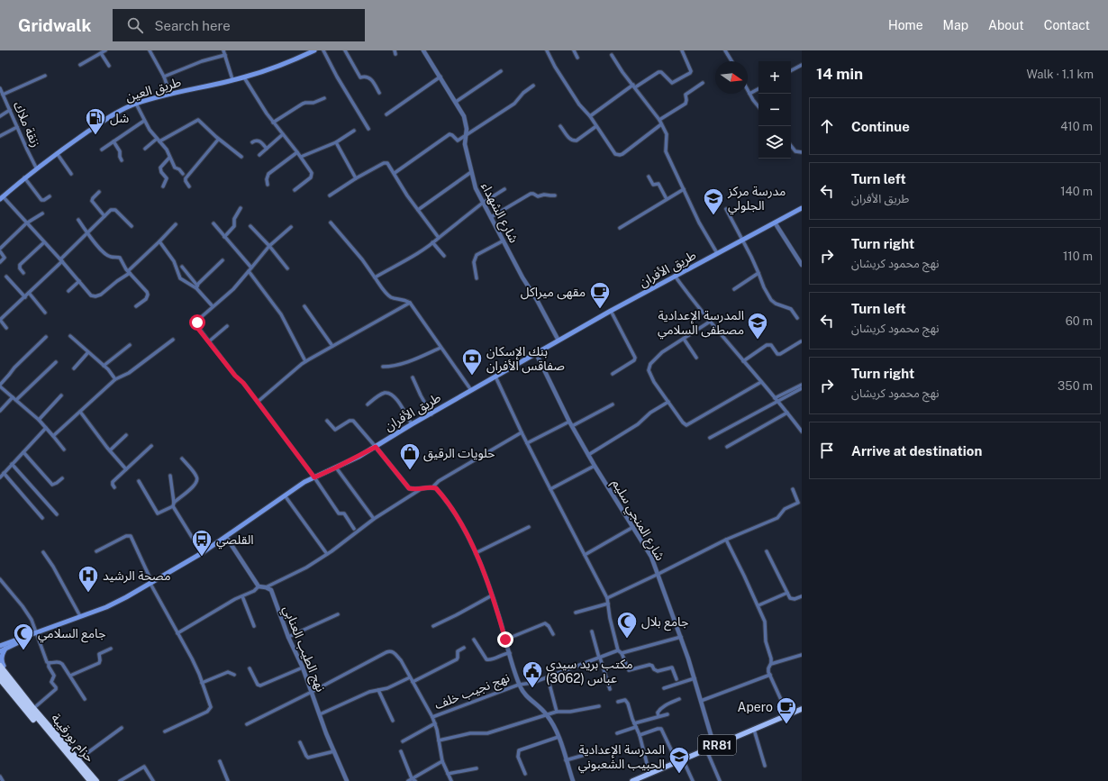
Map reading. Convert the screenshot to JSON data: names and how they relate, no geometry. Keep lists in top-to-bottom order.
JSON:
{
  "streets": {
    "highway": ["حزام بورقيبة"],
    "main road": ["طريق العين", "طريق الأفران", "RR81"],
    "street": [
      "زنقة ملاك",
      "شارع الشهداء",
      "شارع المنجي سليم",
      "نهج الطيب العنابي",
      "نهج نجيب خلف"
    ]
  },
  "crossings": [
    ["طريق العين", "زنقة ملاك"],
    ["شارع الشهداء", "طريق الأفران"],
    ["طريق الأفران", "شارع المنجي سليم"],
    ["شارع المنجي سليم", "RR81"]
  ],
  "places": {
    "fuel station": ["شل"],
    "school or university": ["مدرسة مركز الجلولي", "المدرسة الإعدادية مصطفى السلامي", "المدرسة الإعدادية الحبيب الشعبوني"],
    "cafe": ["مقهى ميراكل", "Apero"],
    "bank": ["بنك الإسكان صفاقس الأفران"],
    "shop": ["حلويات الرقيق"],
    "bus stop": ["القلصي"],
    "hospital": ["مصحة الرشيد"],
    "mosque": ["جامع بلال", "جامع السلامي"],
    "public building": ["مكتب بريد سيدي عباس (3062)"]
  },
  "north": "right",
  "page": {
    "header": "Gridwalk",
    "search": "Search here",
    "nav": [
      "Home",
      "Map",
      "About",
      "Contact"
    ],
    "heading": ["14 min", "Walk · 1.1 km"],
    "map_buttons": ["+", "−"],
    "list": [
      ["Continue", "410 m"],
      ["Turn left", "طريق الأفران", "140 m"],
      ["Turn right", "نهج محمود كريشان", "110 m"],
      ["Turn left", "نهج محمود كريشان", "60 m"],
      ["Turn right", "نهج محمود كريشان", "350 m"],
      "Arrive at destination"
    ]
  }
}
